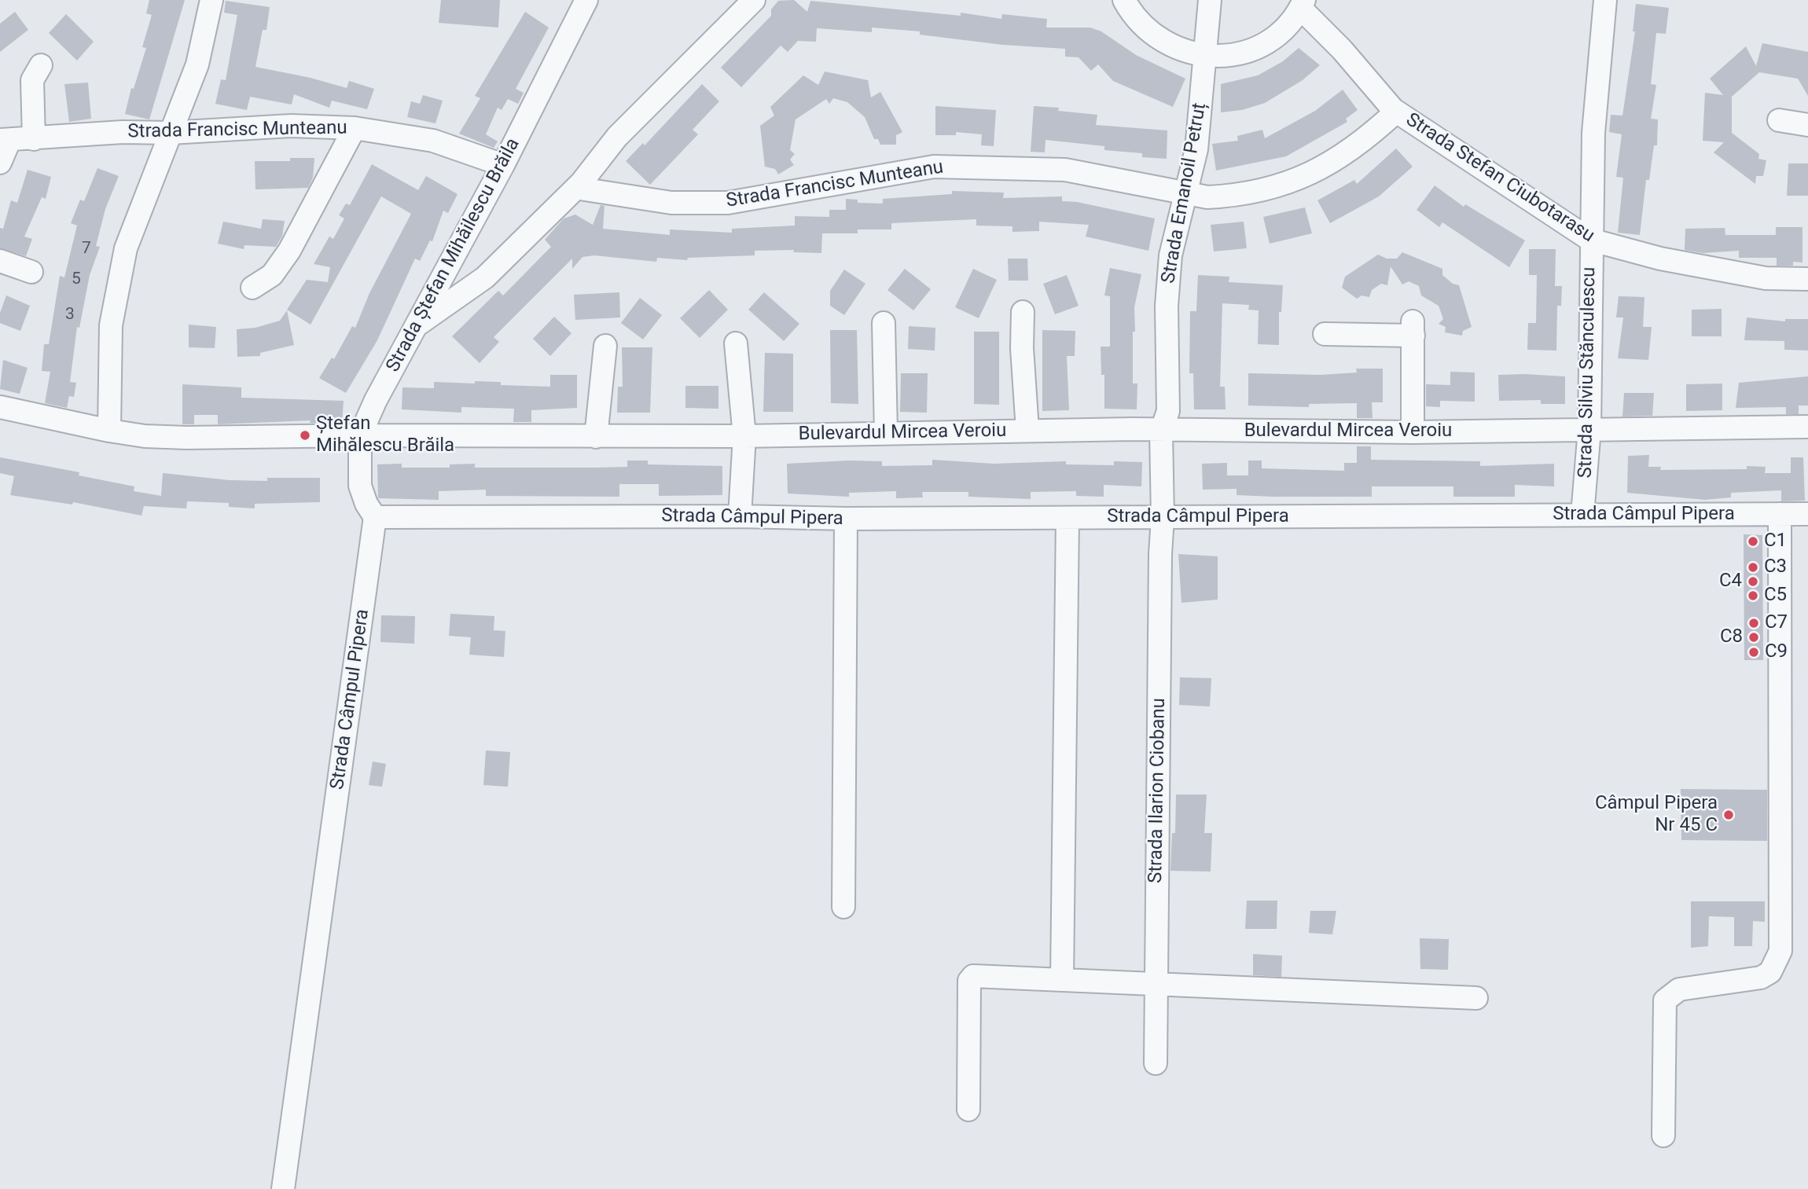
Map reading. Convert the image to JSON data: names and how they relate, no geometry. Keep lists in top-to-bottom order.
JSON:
{
  "streets": {
    "street": [
      "Strada Francisc Munteanu",
      "Strada Stefan Ciubotarasu",
      "Strada Emanoil Petruț",
      "Strada Ștefan Mihăilescu Brăila",
      "Strada Silviu Stănculescu",
      "Bulevardul Mircea Veroiu",
      "Strada Câmpul Pipera",
      "Strada Ilarion Ciobanu"
    ]
  },
  "crossings": [
    ["Strada Francisc Munteanu", "Strada Stefan Ciubotarasu"],
    ["Strada Francisc Munteanu", "Strada Emanoil Petruț"],
    ["Strada Francisc Munteanu", "Strada Ștefan Mihăilescu Brăila"],
    ["Strada Stefan Ciubotarasu", "Strada Silviu Stănculescu"],
    ["Strada Emanoil Petruț", "Bulevardul Mircea Veroiu"],
    ["Strada Emanoil Petruț", "Strada Câmpul Pipera"],
    ["Strada Emanoil Petruț", "Strada Ilarion Ciobanu"],
    ["Strada Ștefan Mihăilescu Brăila", "Bulevardul Mircea Veroiu"],
    ["Strada Ștefan Mihăilescu Brăila", "Strada Câmpul Pipera"],
    ["Strada Silviu Stănculescu", "Bulevardul Mircea Veroiu"],
    ["Strada Silviu Stănculescu", "Strada Câmpul Pipera"],
    ["Strada Câmpul Pipera", "Strada Ilarion Ciobanu"]
  ],
  "places": [
    "Ștefan Mihălescu Brăila",
    "C1",
    "C3",
    "C4",
    "C5",
    "C7",
    "C8",
    "C9",
    "Câmpul Pipera Nr 45 C"
  ],
  "house_numbers": ["7", "5", "3"]
}
